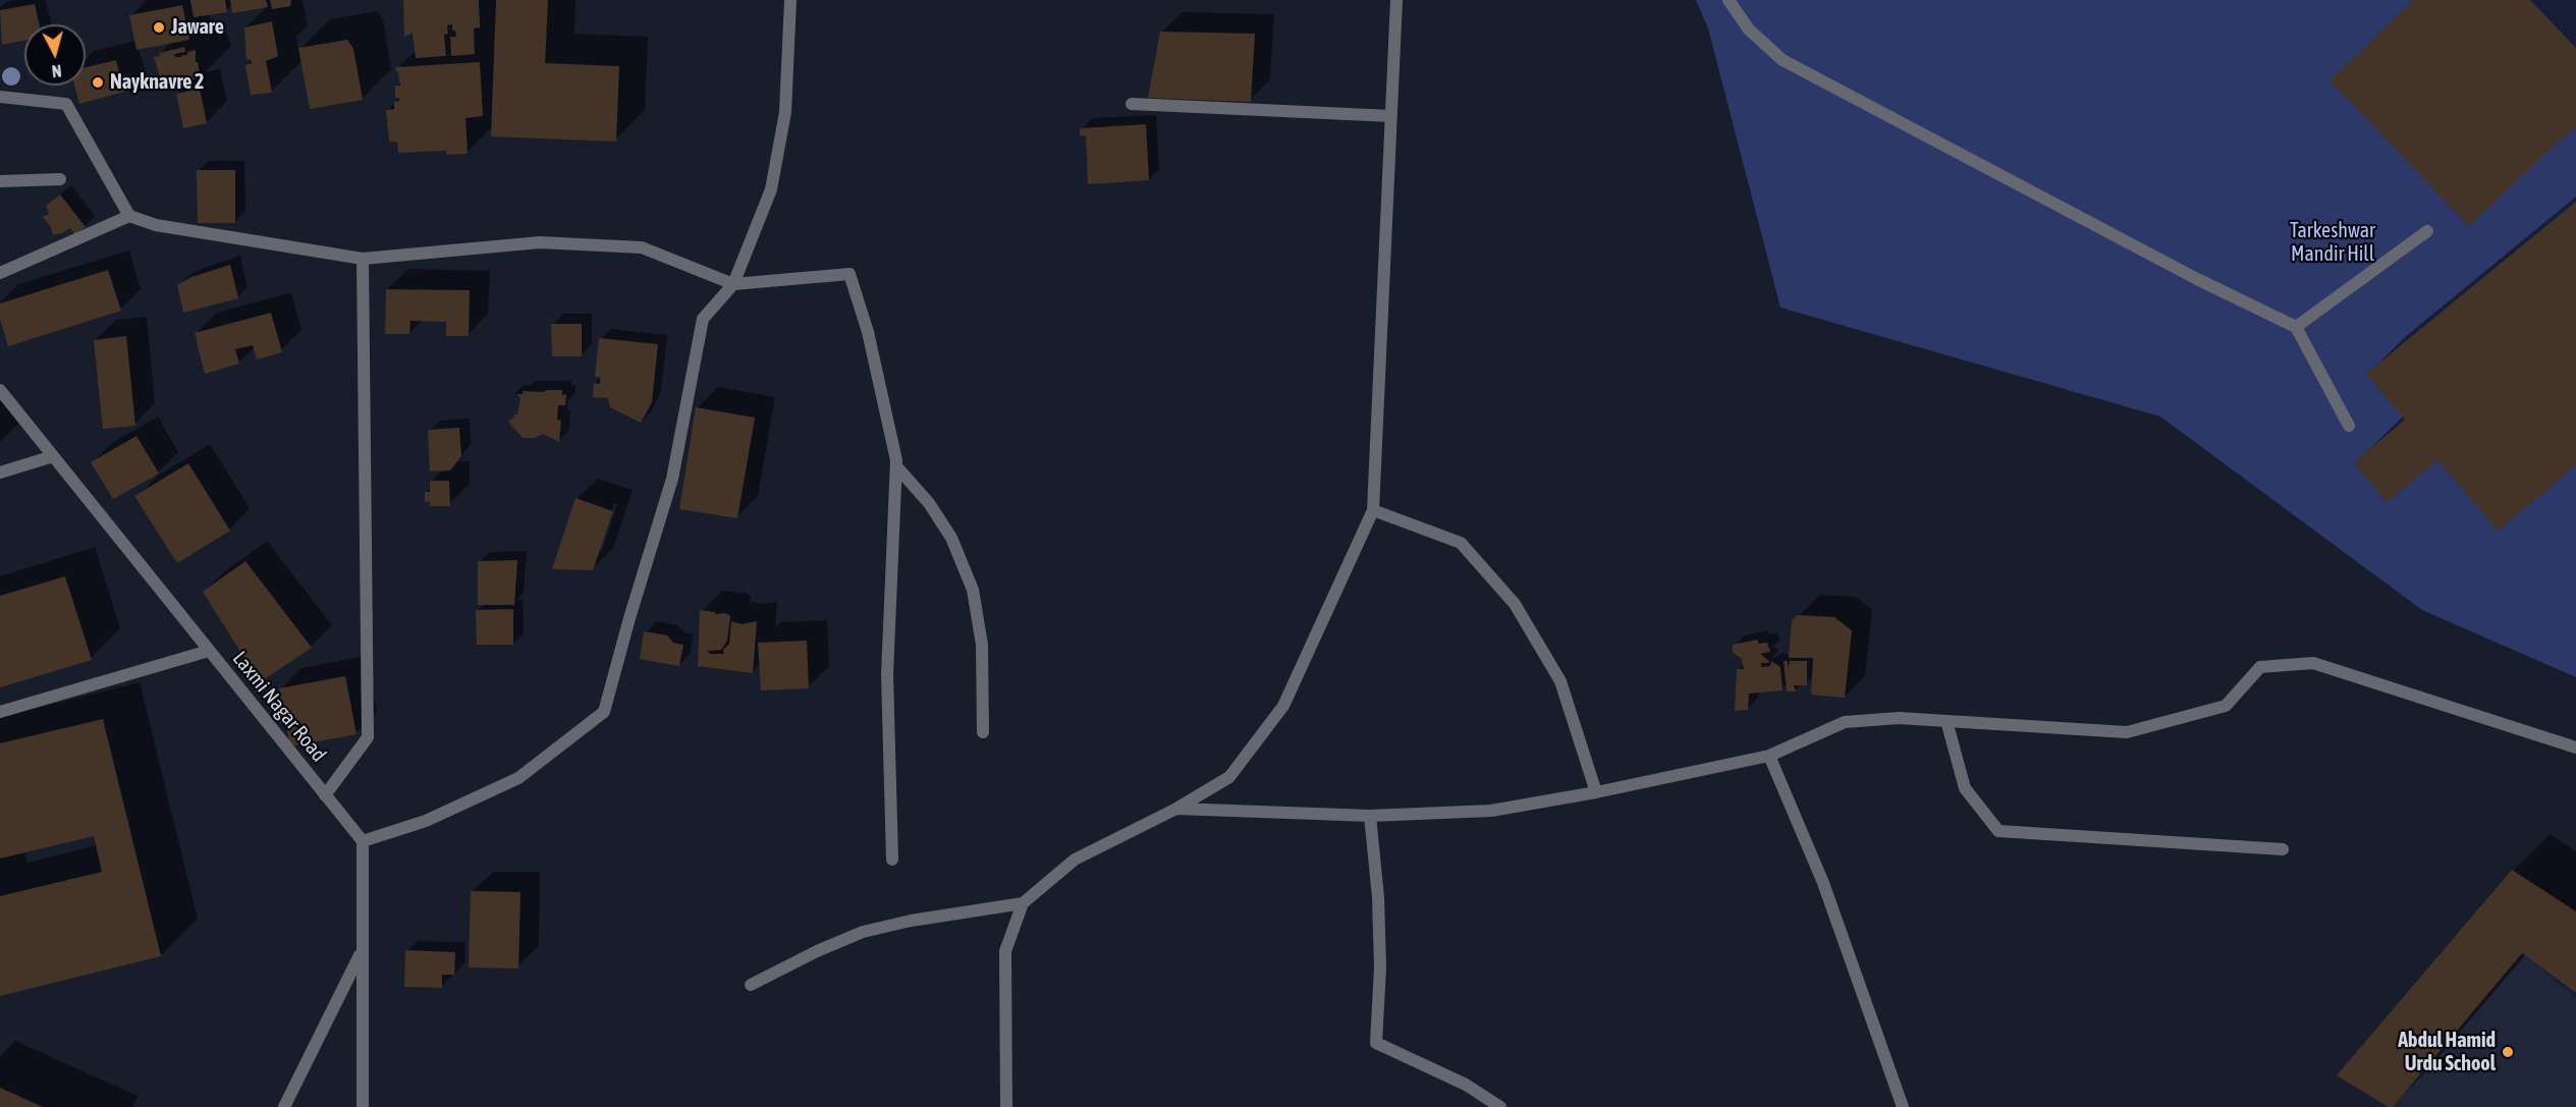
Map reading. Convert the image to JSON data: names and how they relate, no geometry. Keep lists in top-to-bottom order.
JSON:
{
  "streets": {
    "street": ["Laxmi Nagar Road"]
  },
  "parks": ["Tarkeshwar Mandir Hill"],
  "places": ["Jaware", "Nayknavre 2", "Abdul Hamid Urdu School"],
  "north": "bottom"
}
